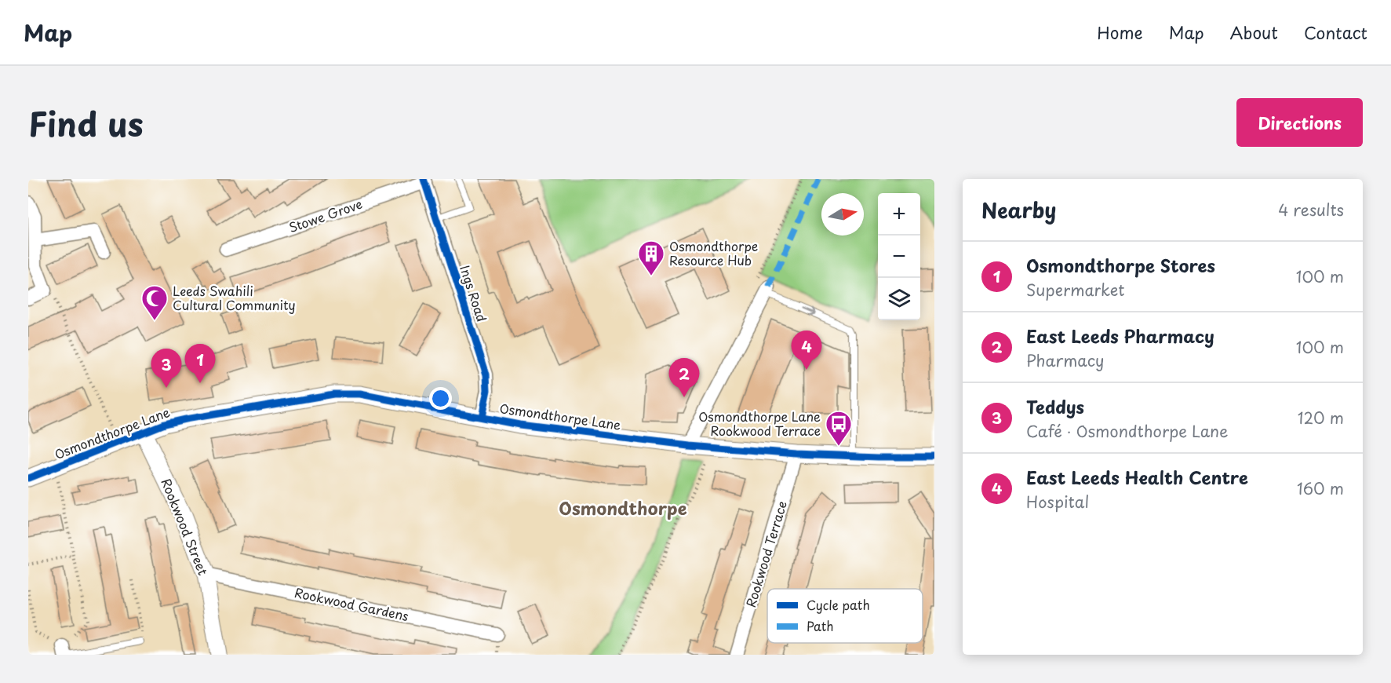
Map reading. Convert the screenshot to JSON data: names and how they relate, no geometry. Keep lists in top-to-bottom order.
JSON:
{
  "streets": {
    "street": [
      "Stowe Grove",
      "Ings Road",
      "Osmondthorpe Lane",
      "Rookwood Street",
      "Rookwood Terrace",
      "Rookwood Gardens"
    ]
  },
  "crossings": [
    ["Stowe Grove", "Ings Road"],
    ["Ings Road", "Osmondthorpe Lane"],
    ["Osmondthorpe Lane", "Rookwood Street"],
    ["Osmondthorpe Lane", "Rookwood Terrace"],
    ["Rookwood Street", "Rookwood Gardens"]
  ],
  "districts": ["Osmondthorpe"],
  "places": {
    "building": ["Osmondthorpe Resource Hub"],
    "mosque": ["Leeds Swahili Cultural Community"],
    "bus stop": ["Osmondthorpe Lane Rookwood Terrace"]
  },
  "legend": ["Cycle path", "Path"],
  "north": "right",
  "page": {
    "header": "Map",
    "nav": [
      "Home",
      "Map",
      "About",
      "Contact"
    ],
    "title": "Find us",
    "buttons": "Directions",
    "heading": ["Nearby", "4 results"],
    "map_buttons": ["+", "−"],
    "list": [
      {
        "mark": "1",
        "name": "Osmondthorpe Stores",
        "note": "Supermarket",
        "value": "100 m"
      },
      {
        "mark": "2",
        "name": "East Leeds Pharmacy",
        "note": "Pharmacy",
        "value": "100 m"
      },
      {
        "mark": "3",
        "name": "Teddys",
        "note": "Café · Osmondthorpe Lane",
        "value": "120 m"
      },
      {
        "mark": "4",
        "name": "East Leeds Health Centre",
        "note": "Hospital",
        "value": "160 m"
      }
    ],
    "pins": [
      "4",
      "1",
      "3",
      "2"
    ]
  }
}
